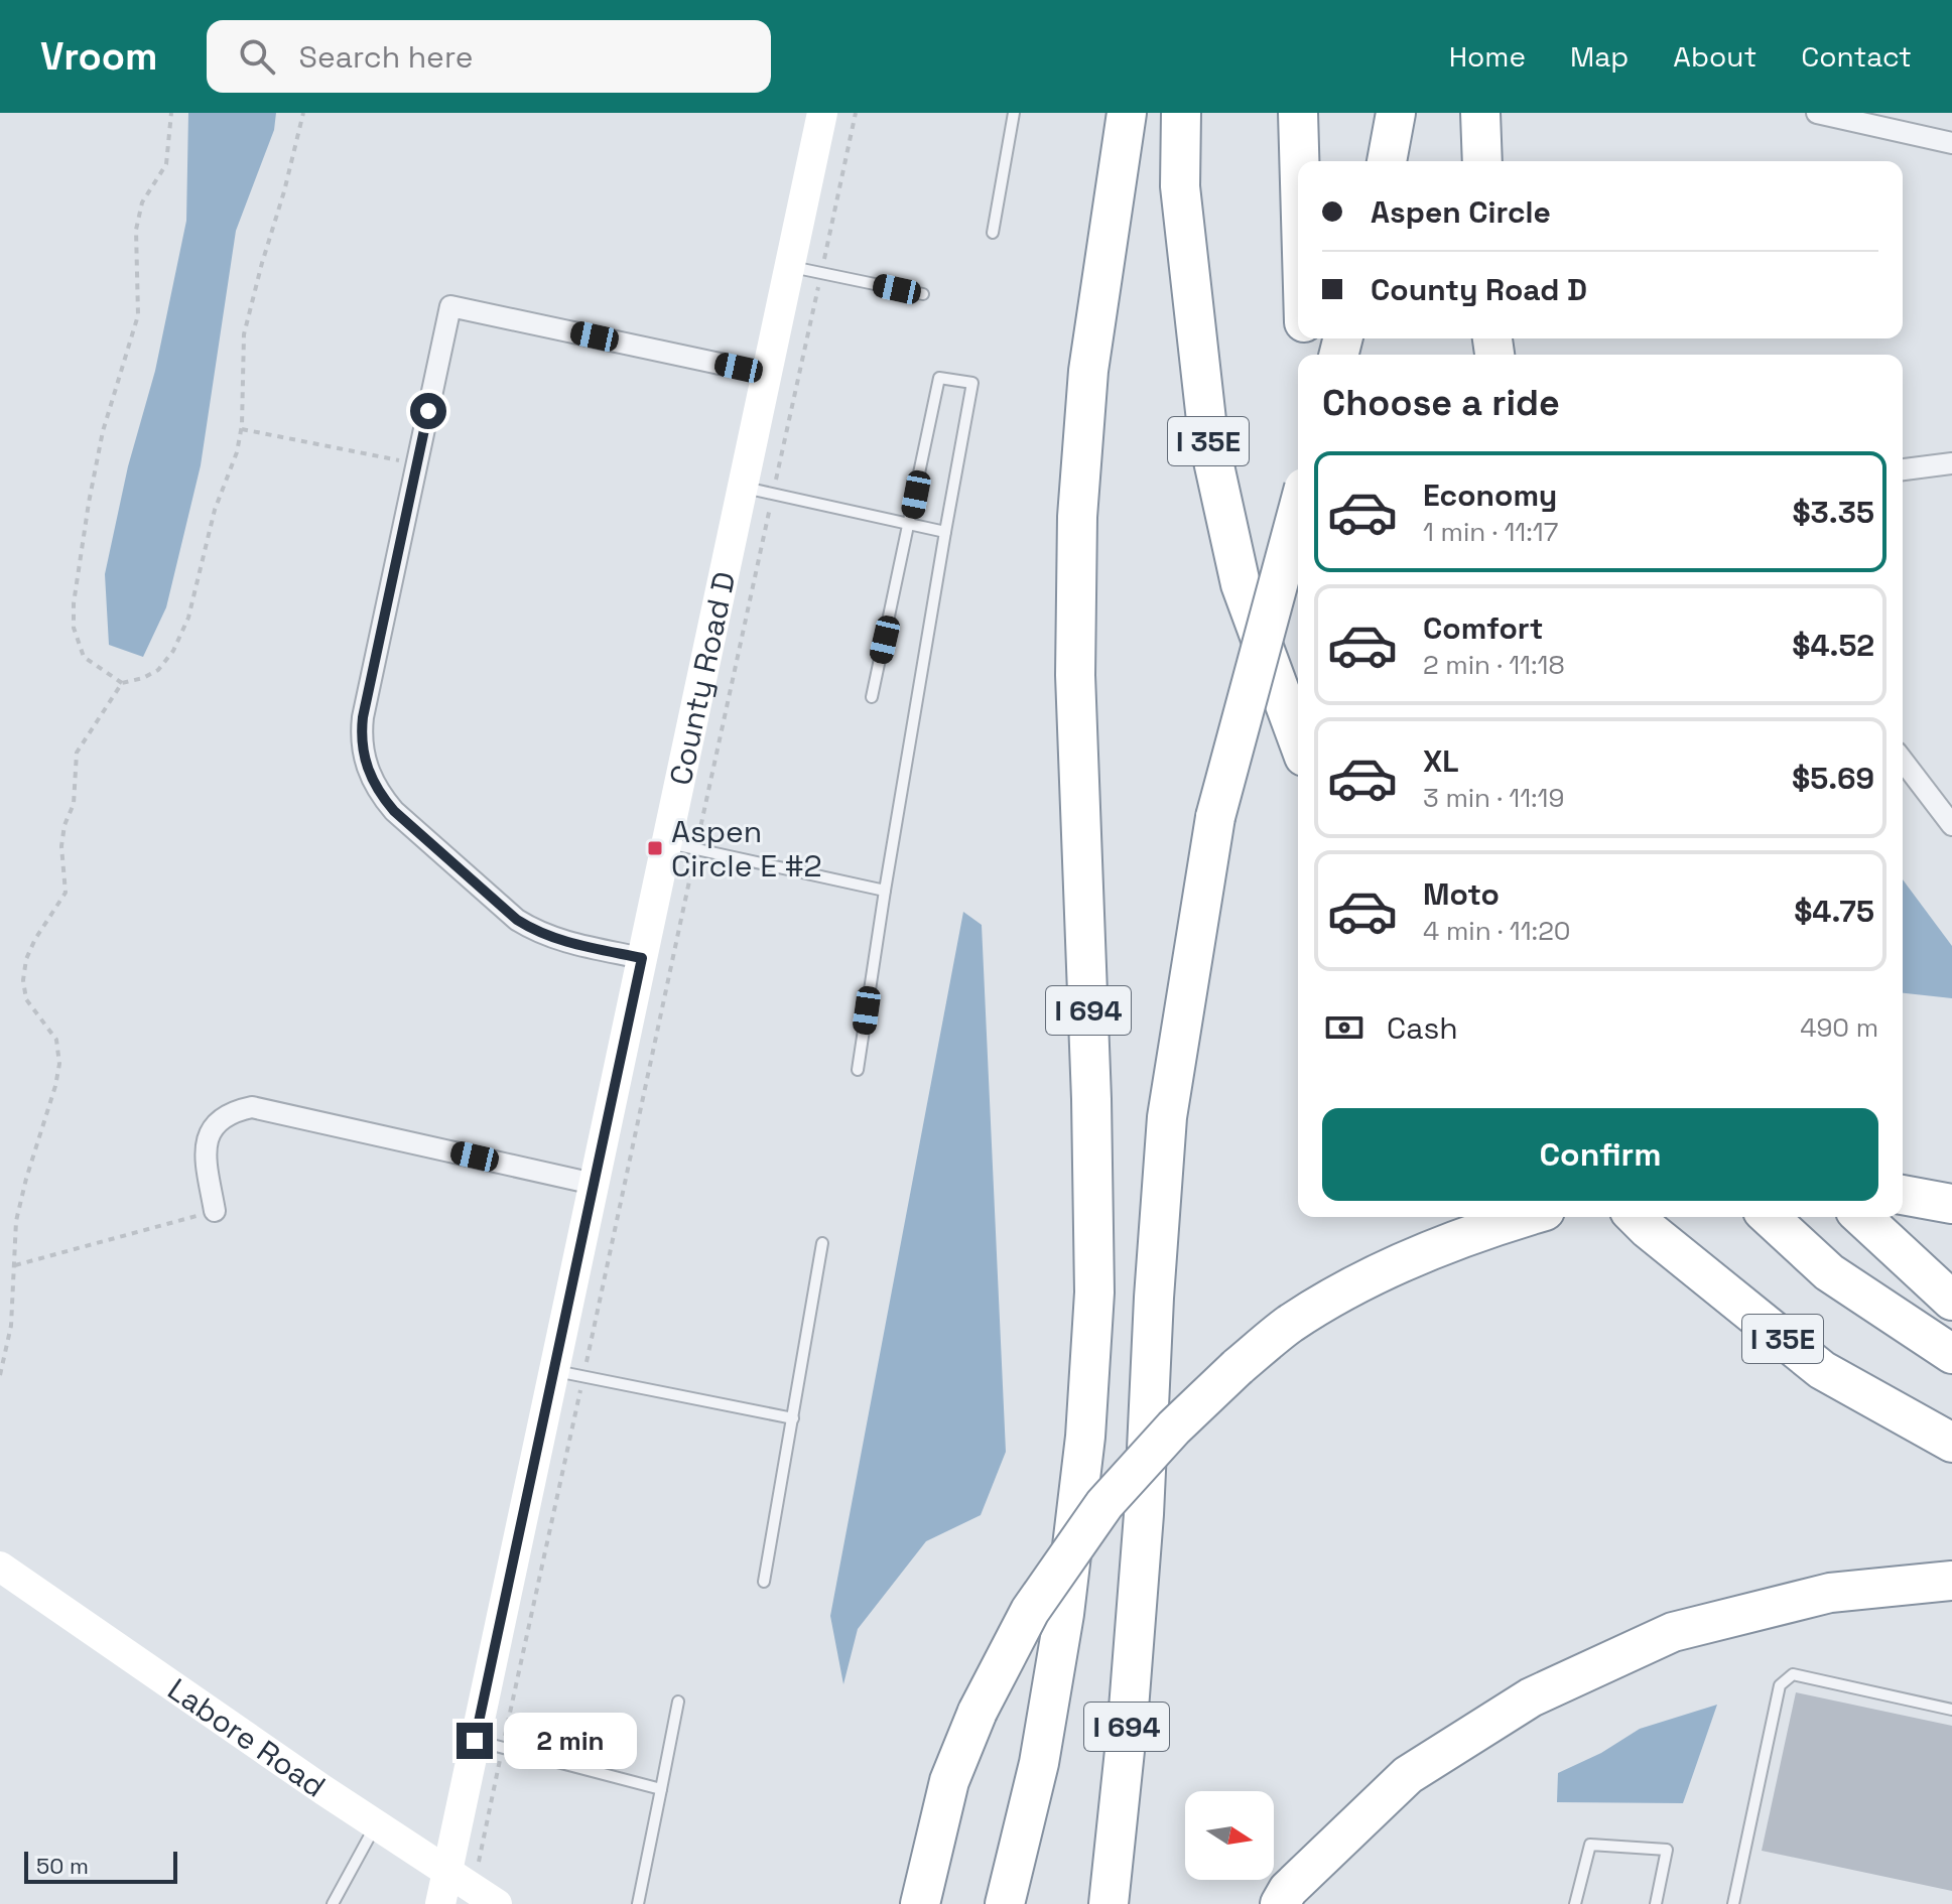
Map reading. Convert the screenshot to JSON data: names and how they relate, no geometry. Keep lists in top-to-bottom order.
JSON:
{
  "streets": {
    "highway": ["I 35E", "I 694"],
    "street": ["County Road D", "Labore Road"]
  },
  "crossings": [
    ["County Road D", "Labore Road"]
  ],
  "places": {
    "transit": ["Aspen Circle E #2"]
  },
  "scale_bar": "50 m",
  "north": "right",
  "page": {
    "header": "Vroom",
    "search": "Search here",
    "nav": [
      "Home",
      "Map",
      "About",
      "Contact"
    ],
    "banner": ["Aspen Circle", "County Road D"],
    "heading": "Choose a ride",
    "list": [
      {
        "name": "Economy",
        "note": "1 min · 11:17",
        "value": "$3.35"
      },
      {
        "name": "Comfort",
        "note": "2 min · 11:18",
        "value": "$4.52"
      },
      {
        "name": "XL",
        "note": "3 min · 11:19",
        "value": "$5.69"
      },
      {
        "name": "Moto",
        "note": "4 min · 11:20",
        "value": "$4.75"
      }
    ],
    "pay": ["Cash", "490 m"],
    "buttons": "Confirm",
    "bubble": "2 min",
    "scale": "50 m"
  }
}
